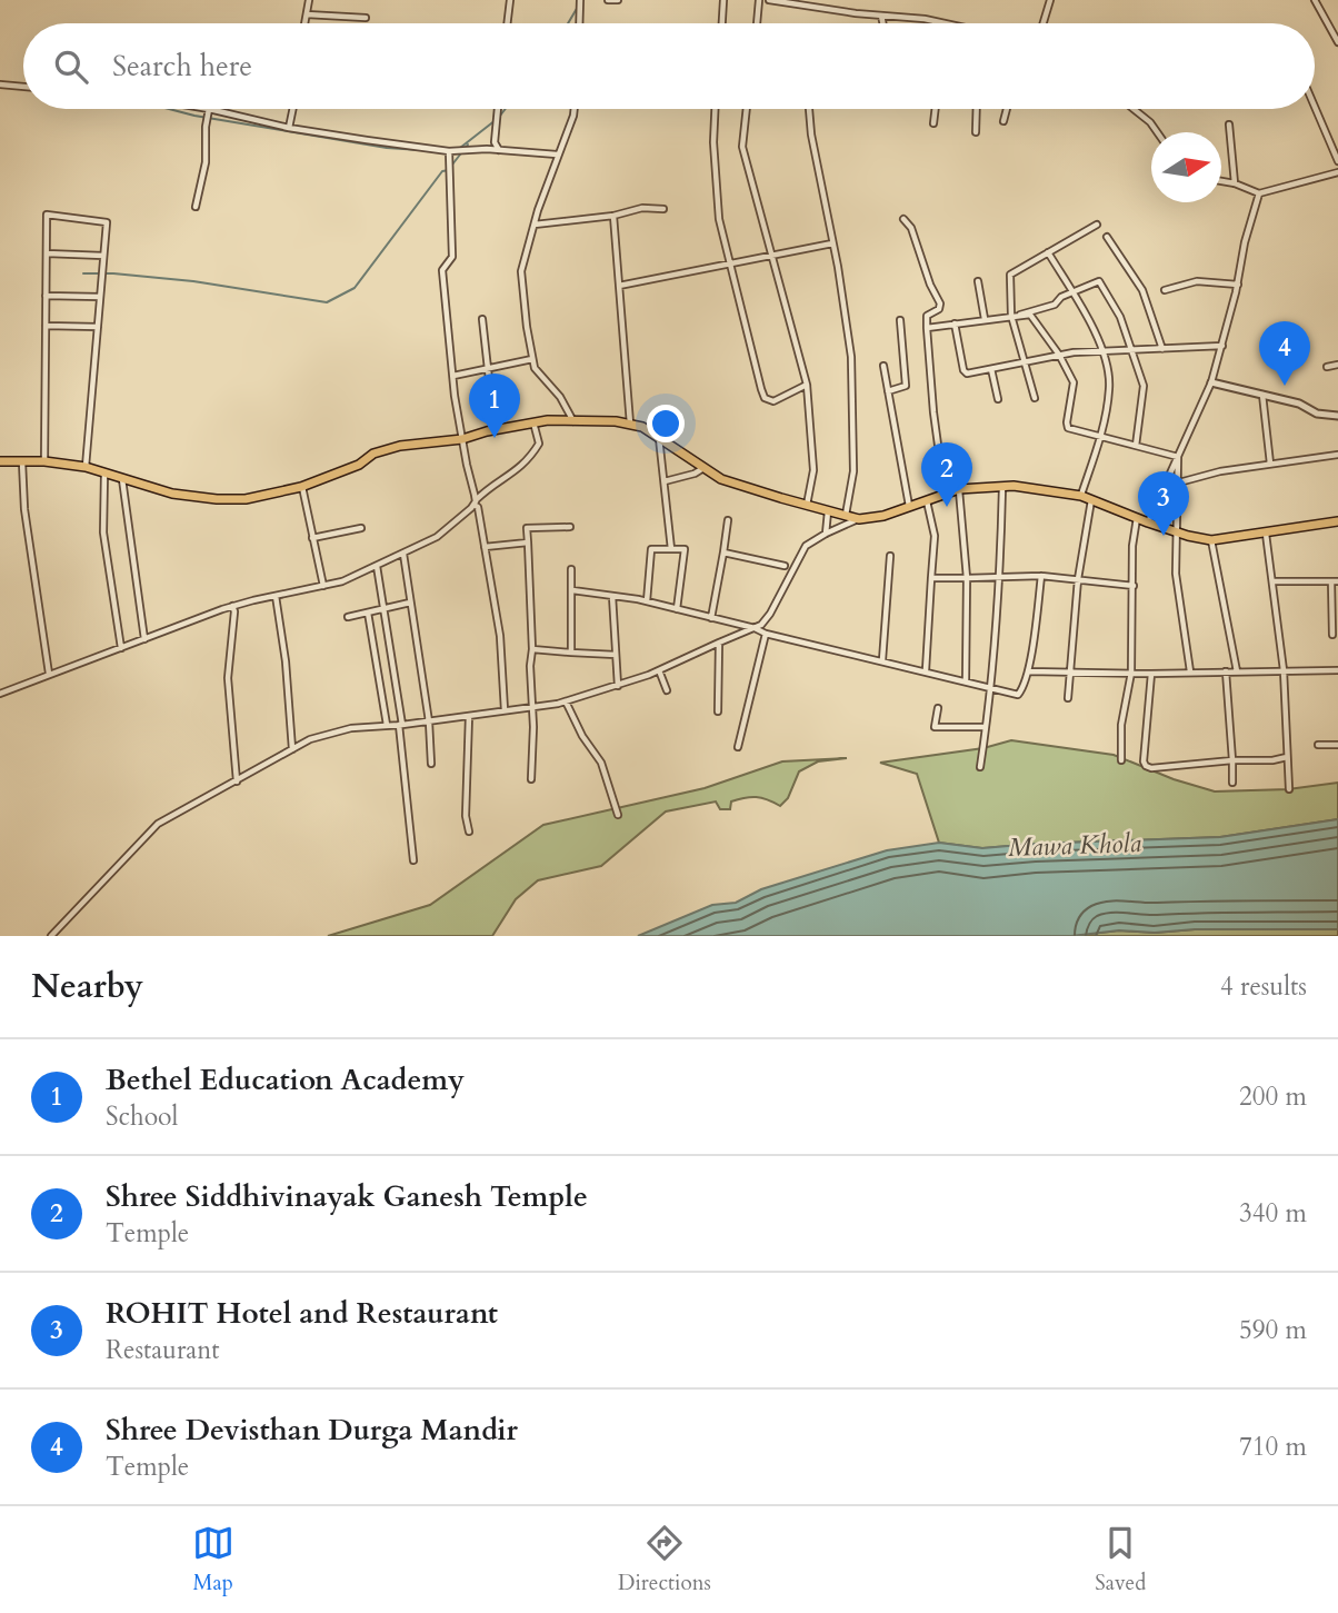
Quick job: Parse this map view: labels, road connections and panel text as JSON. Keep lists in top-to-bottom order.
{
  "water": ["Mawa Khola"],
  "north": "right",
  "page": {
    "search": "Search here",
    "pins": [
      "4",
      "1",
      "2",
      "3"
    ],
    "heading": ["Nearby", "4 results"],
    "list": [
      {
        "mark": "1",
        "name": "Bethel Education Academy",
        "note": "School",
        "value": "200 m"
      },
      {
        "mark": "2",
        "name": "Shree Siddhivinayak Ganesh Temple",
        "note": "Temple",
        "value": "340 m"
      },
      {
        "mark": "3",
        "name": "ROHIT Hotel and Restaurant",
        "note": "Restaurant",
        "value": "590 m"
      },
      {
        "mark": "4",
        "name": "Shree Devisthan Durga Mandir",
        "note": "Temple",
        "value": "710 m"
      }
    ],
    "nav": ["Map", "Directions", "Saved"]
  }
}
